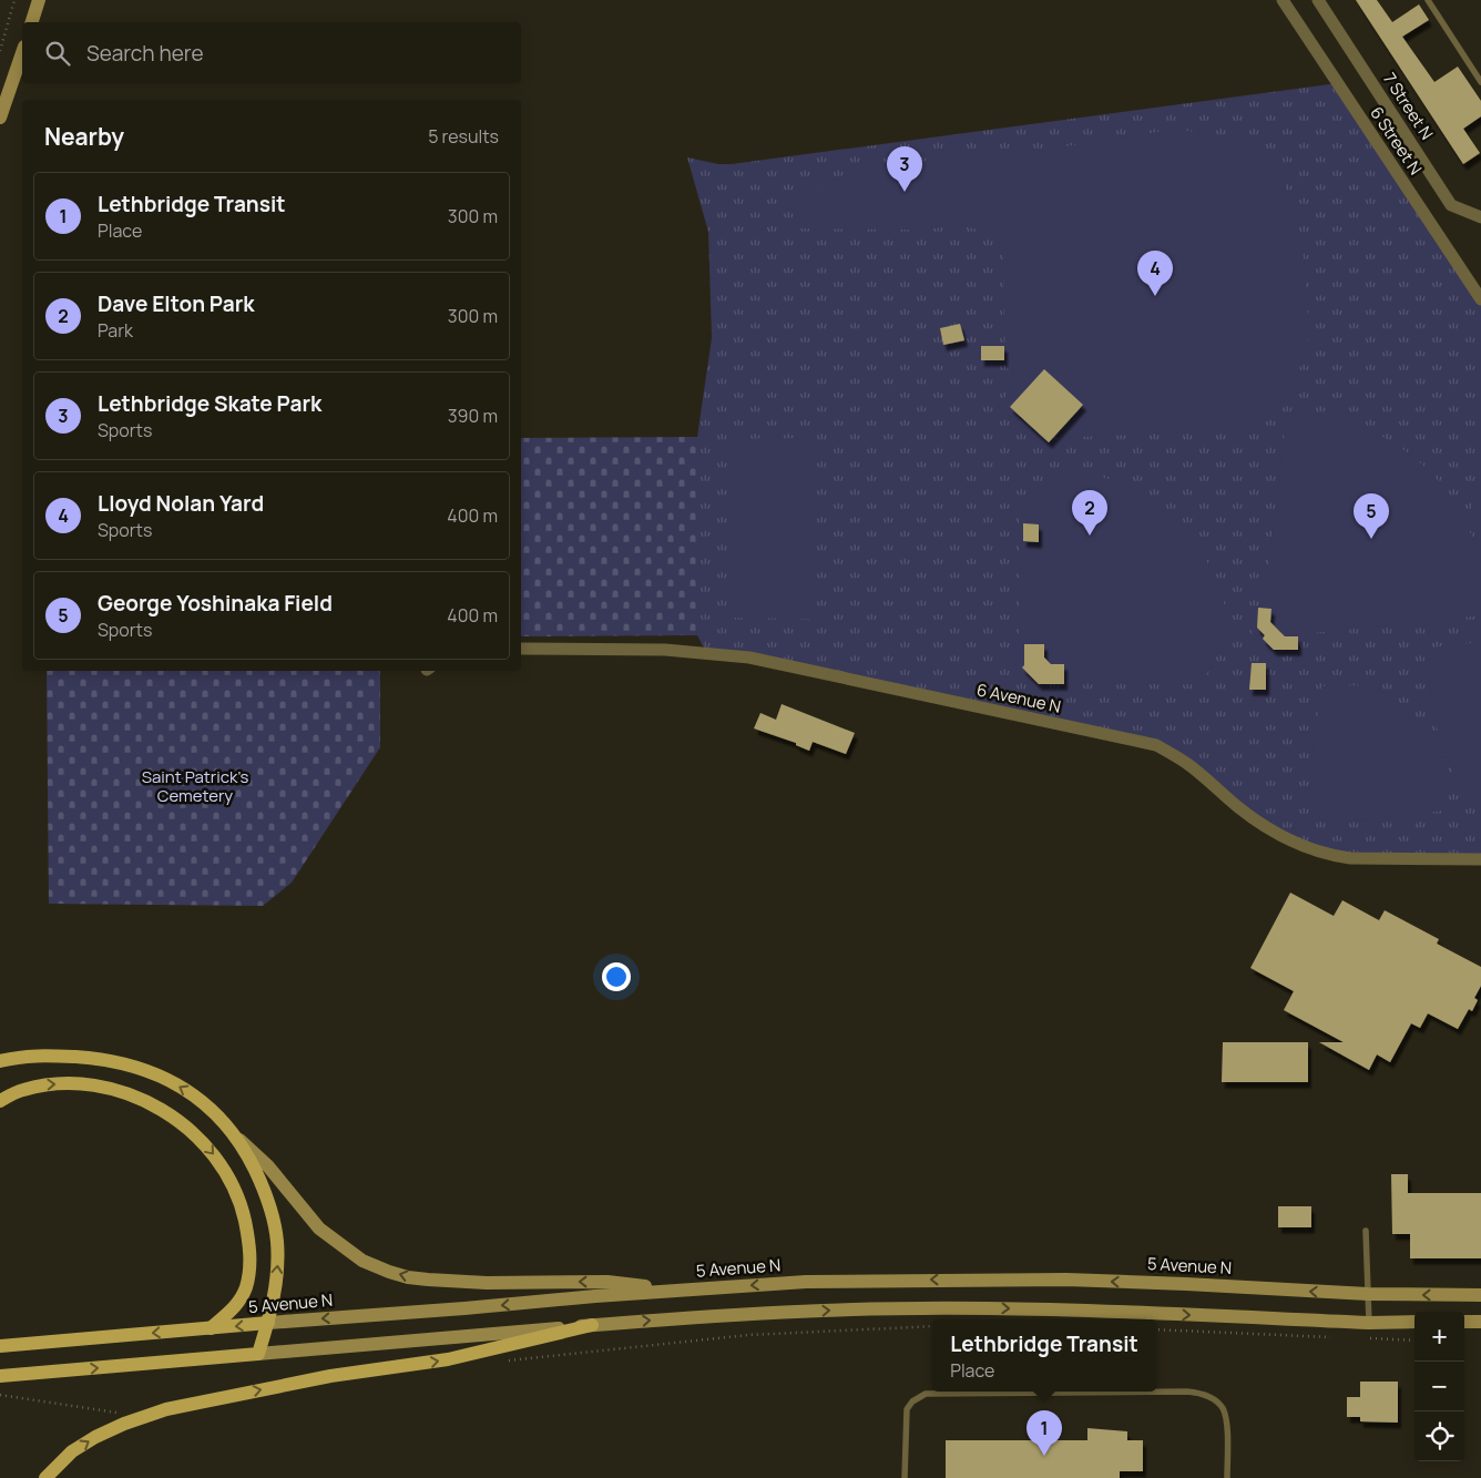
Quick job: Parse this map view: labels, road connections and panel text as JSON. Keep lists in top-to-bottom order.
{
  "streets": {
    "main road": ["5 Avenue N"],
    "street": ["7 Street N", "6 Street N", "6 Avenue N"]
  },
  "parks": ["Saint Patrick's Cemetery"],
  "page": {
    "search": "Search here",
    "heading": ["Nearby", "5 results"],
    "pins": [
      "3",
      "4",
      "2",
      "5",
      "1"
    ],
    "list": [
      {
        "mark": "1",
        "name": "Lethbridge Transit",
        "note": "Place",
        "value": "300 m"
      },
      {
        "mark": "2",
        "name": "Dave Elton Park",
        "note": "Park",
        "value": "300 m"
      },
      {
        "mark": "3",
        "name": "Lethbridge Skate Park",
        "note": "Sports",
        "value": "390 m"
      },
      {
        "mark": "4",
        "name": "Lloyd Nolan Yard",
        "note": "Sports",
        "value": "400 m"
      },
      {
        "mark": "5",
        "name": "George Yoshinaka Field",
        "note": "Sports",
        "value": "400 m"
      }
    ],
    "map_buttons": ["+", "−"],
    "popup": ["Lethbridge Transit", "Place"]
  }
}
